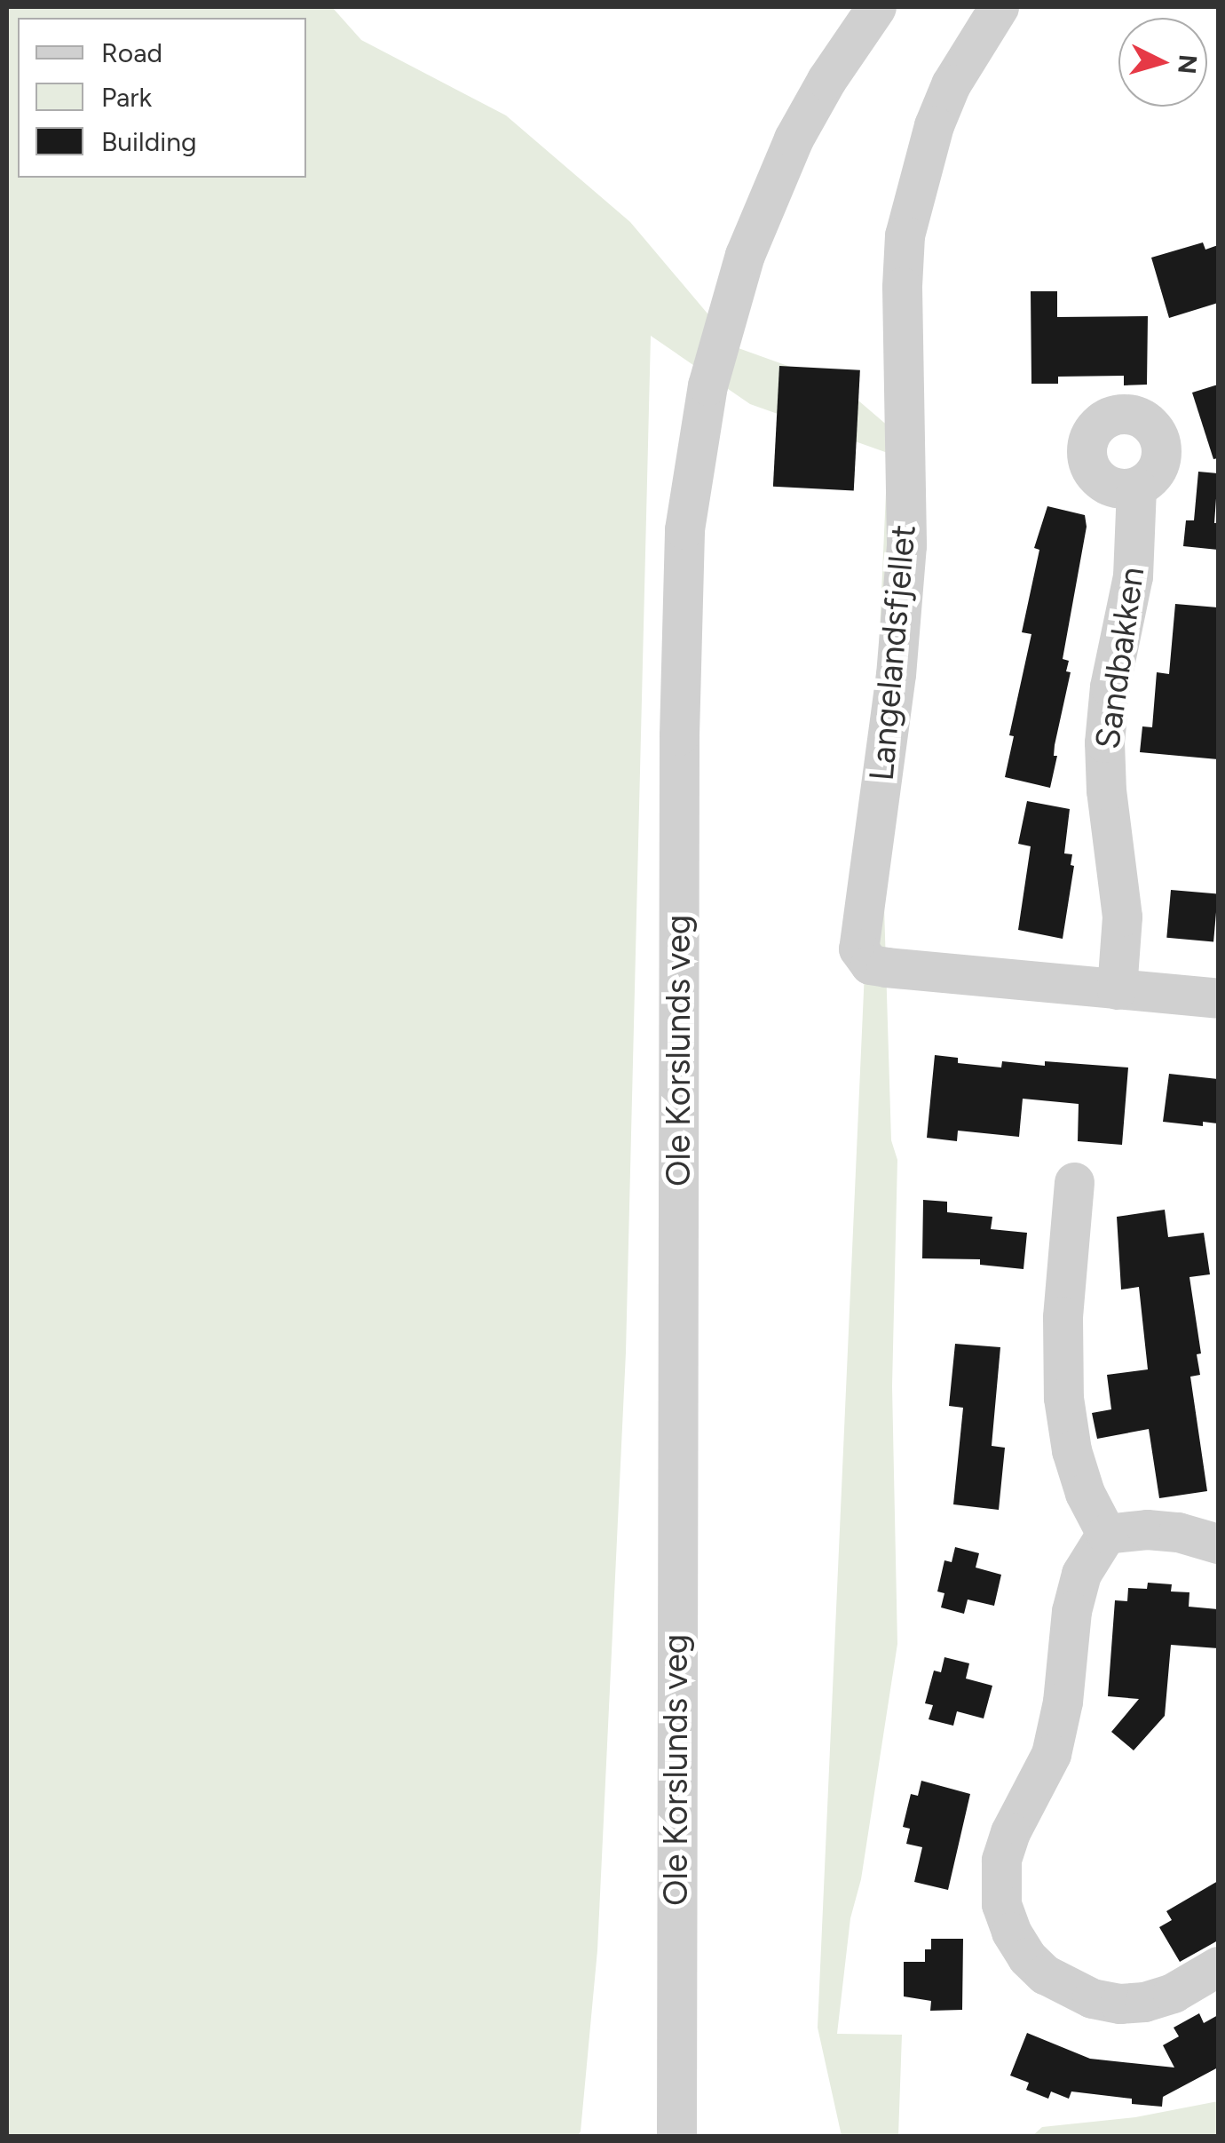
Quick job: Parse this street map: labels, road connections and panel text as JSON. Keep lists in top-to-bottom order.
{
  "streets": {
    "street": ["Langelandsfjellet", "Sandbakken", "Ole Korslunds veg"]
  },
  "crossings": [
    ["Langelandsfjellet", "Sandbakken"]
  ],
  "legend": ["Road", "Park", "Building"],
  "north": "right"
}
